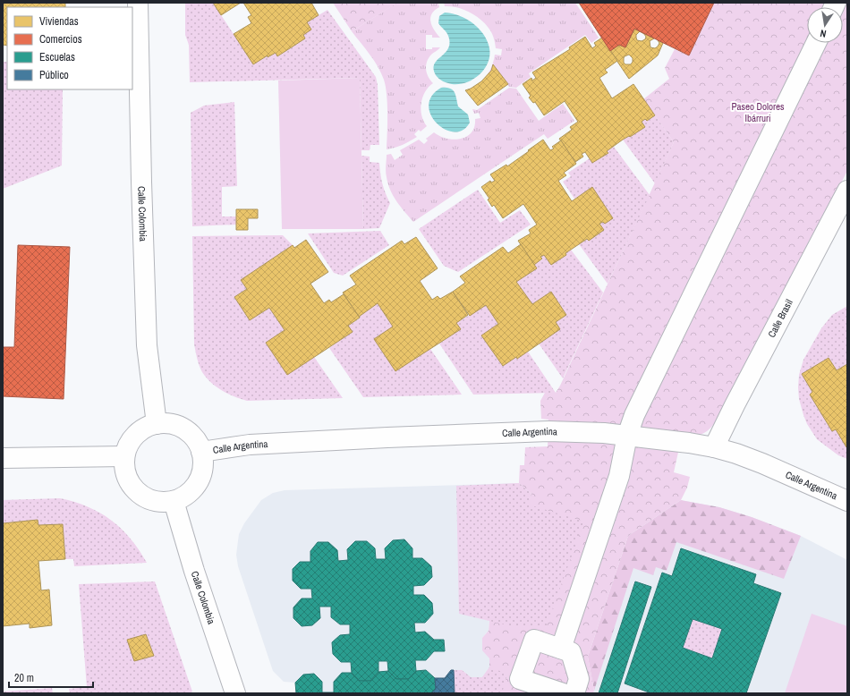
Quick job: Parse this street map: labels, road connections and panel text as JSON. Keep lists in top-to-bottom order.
{
  "streets": {
    "street": ["Calle Colombia", "Calle Brasil", "Calle Argentina"]
  },
  "crossings": [
    ["Calle Colombia", "Calle Argentina"],
    ["Calle Brasil", "Calle Argentina"]
  ],
  "parks": ["Paseo Dolores Ibárruri"],
  "legend": [
    "Viviendas",
    "Comercios",
    "Escuelas",
    "Público"
  ],
  "scale_bar": "20 m",
  "north": "bottom"
}
